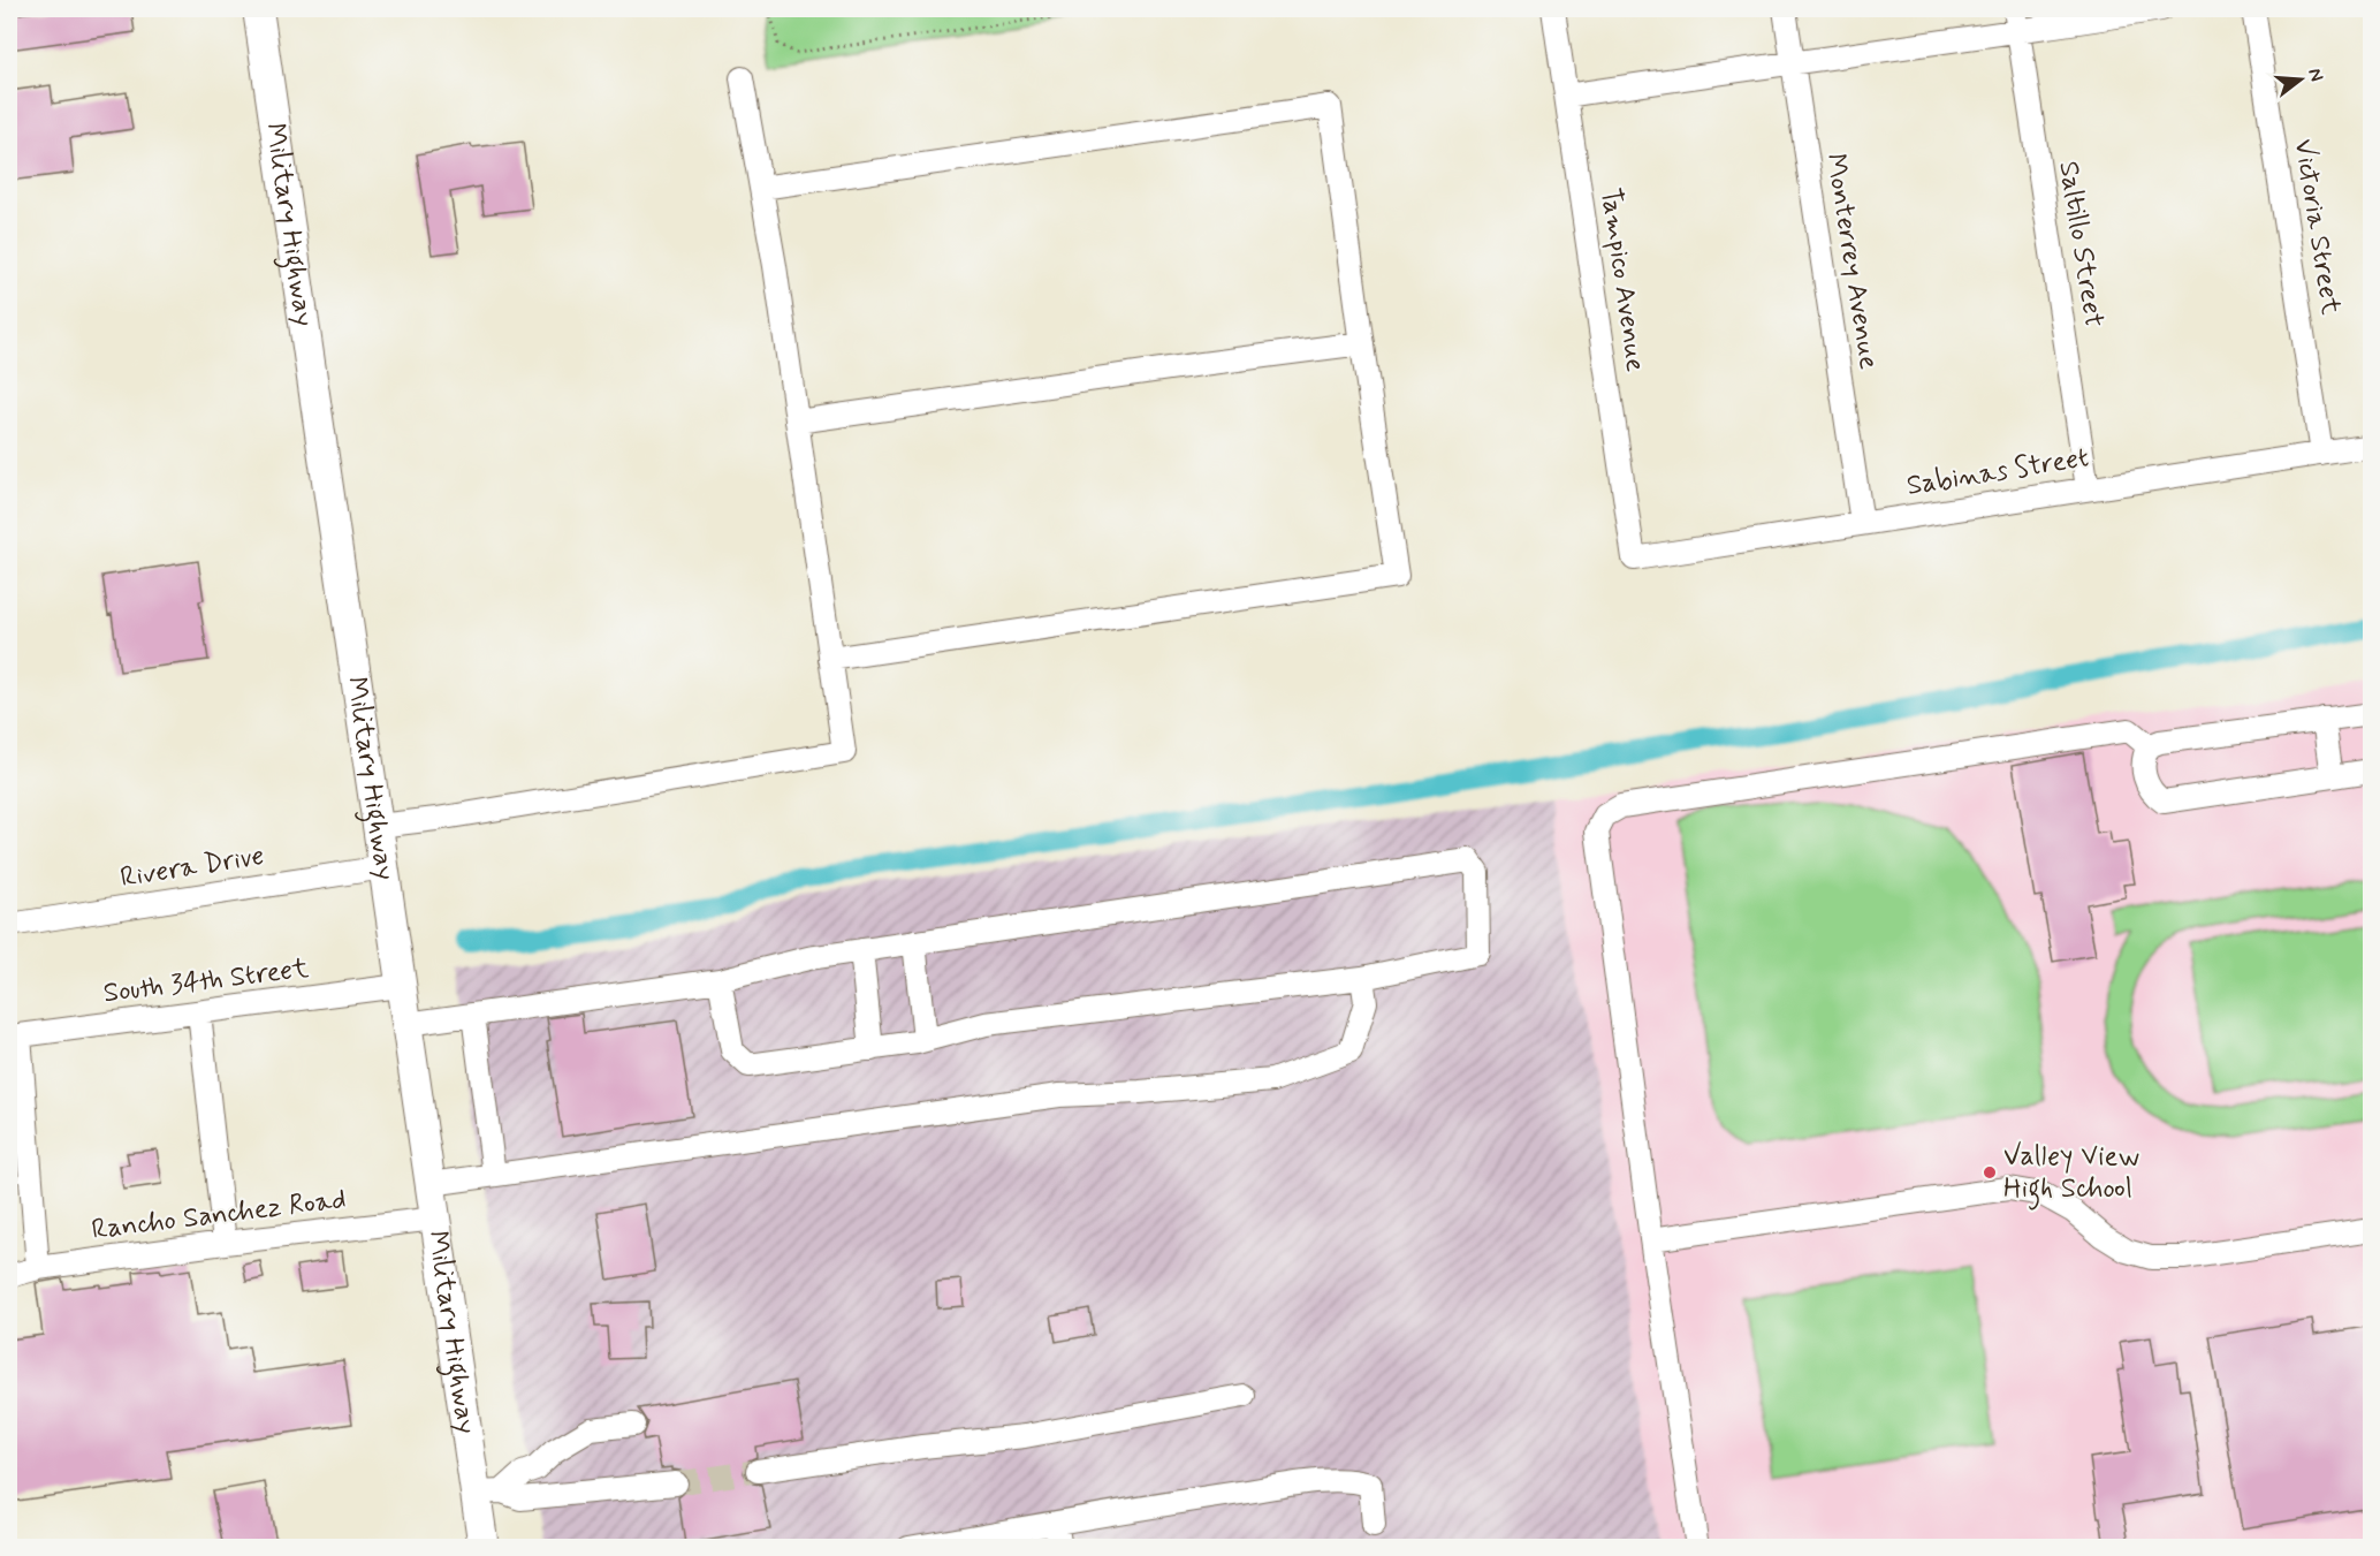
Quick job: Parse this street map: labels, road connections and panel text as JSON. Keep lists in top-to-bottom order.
{
  "streets": {
    "main road": ["Military Highway"],
    "street": [
      "Victoria Street",
      "Saltillo Street",
      "Monterrey Avenue",
      "Tampico Avenue",
      "Sabinas Street",
      "Rivera Drive",
      "South 34th Street",
      "Rancho Sanchez Road"
    ]
  },
  "crossings": [
    ["Military Highway", "Rivera Drive"],
    ["Military Highway", "South 34th Street"],
    ["Military Highway", "Rancho Sanchez Road"],
    ["Victoria Street", "Sabinas Street"],
    ["Saltillo Street", "Sabinas Street"],
    ["Monterrey Avenue", "Sabinas Street"],
    ["Tampico Avenue", "Sabinas Street"],
    ["South 34th Street", "Rancho Sanchez Road"]
  ],
  "places": ["Valley View High School"],
  "north": "right"
}
